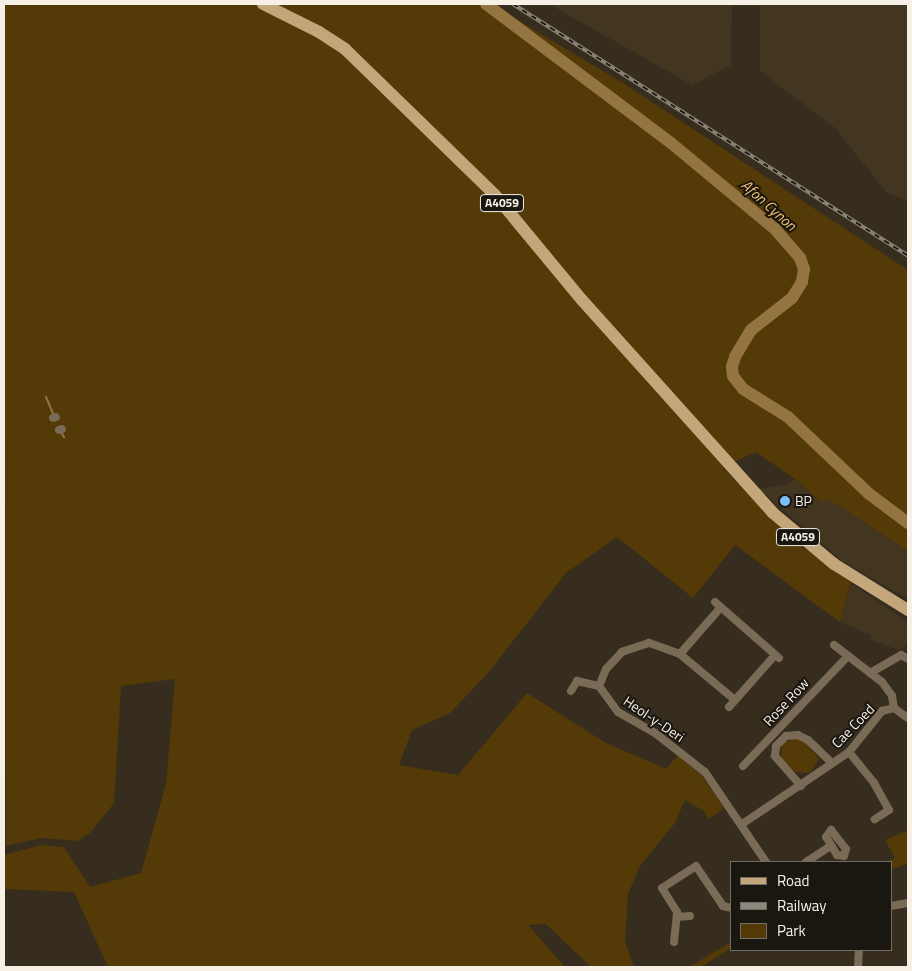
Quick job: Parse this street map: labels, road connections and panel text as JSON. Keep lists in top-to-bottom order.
{
  "streets": {
    "main road": ["A4059"],
    "street": ["Rose Row", "Heol-y-Deri", "Cae Coed"]
  },
  "crossings": [
    ["Heol-y-Deri", "Cae Coed"]
  ],
  "water": ["Afon Cynon"],
  "places": ["BP"],
  "legend": ["Road", "Railway", "Park"]
}
